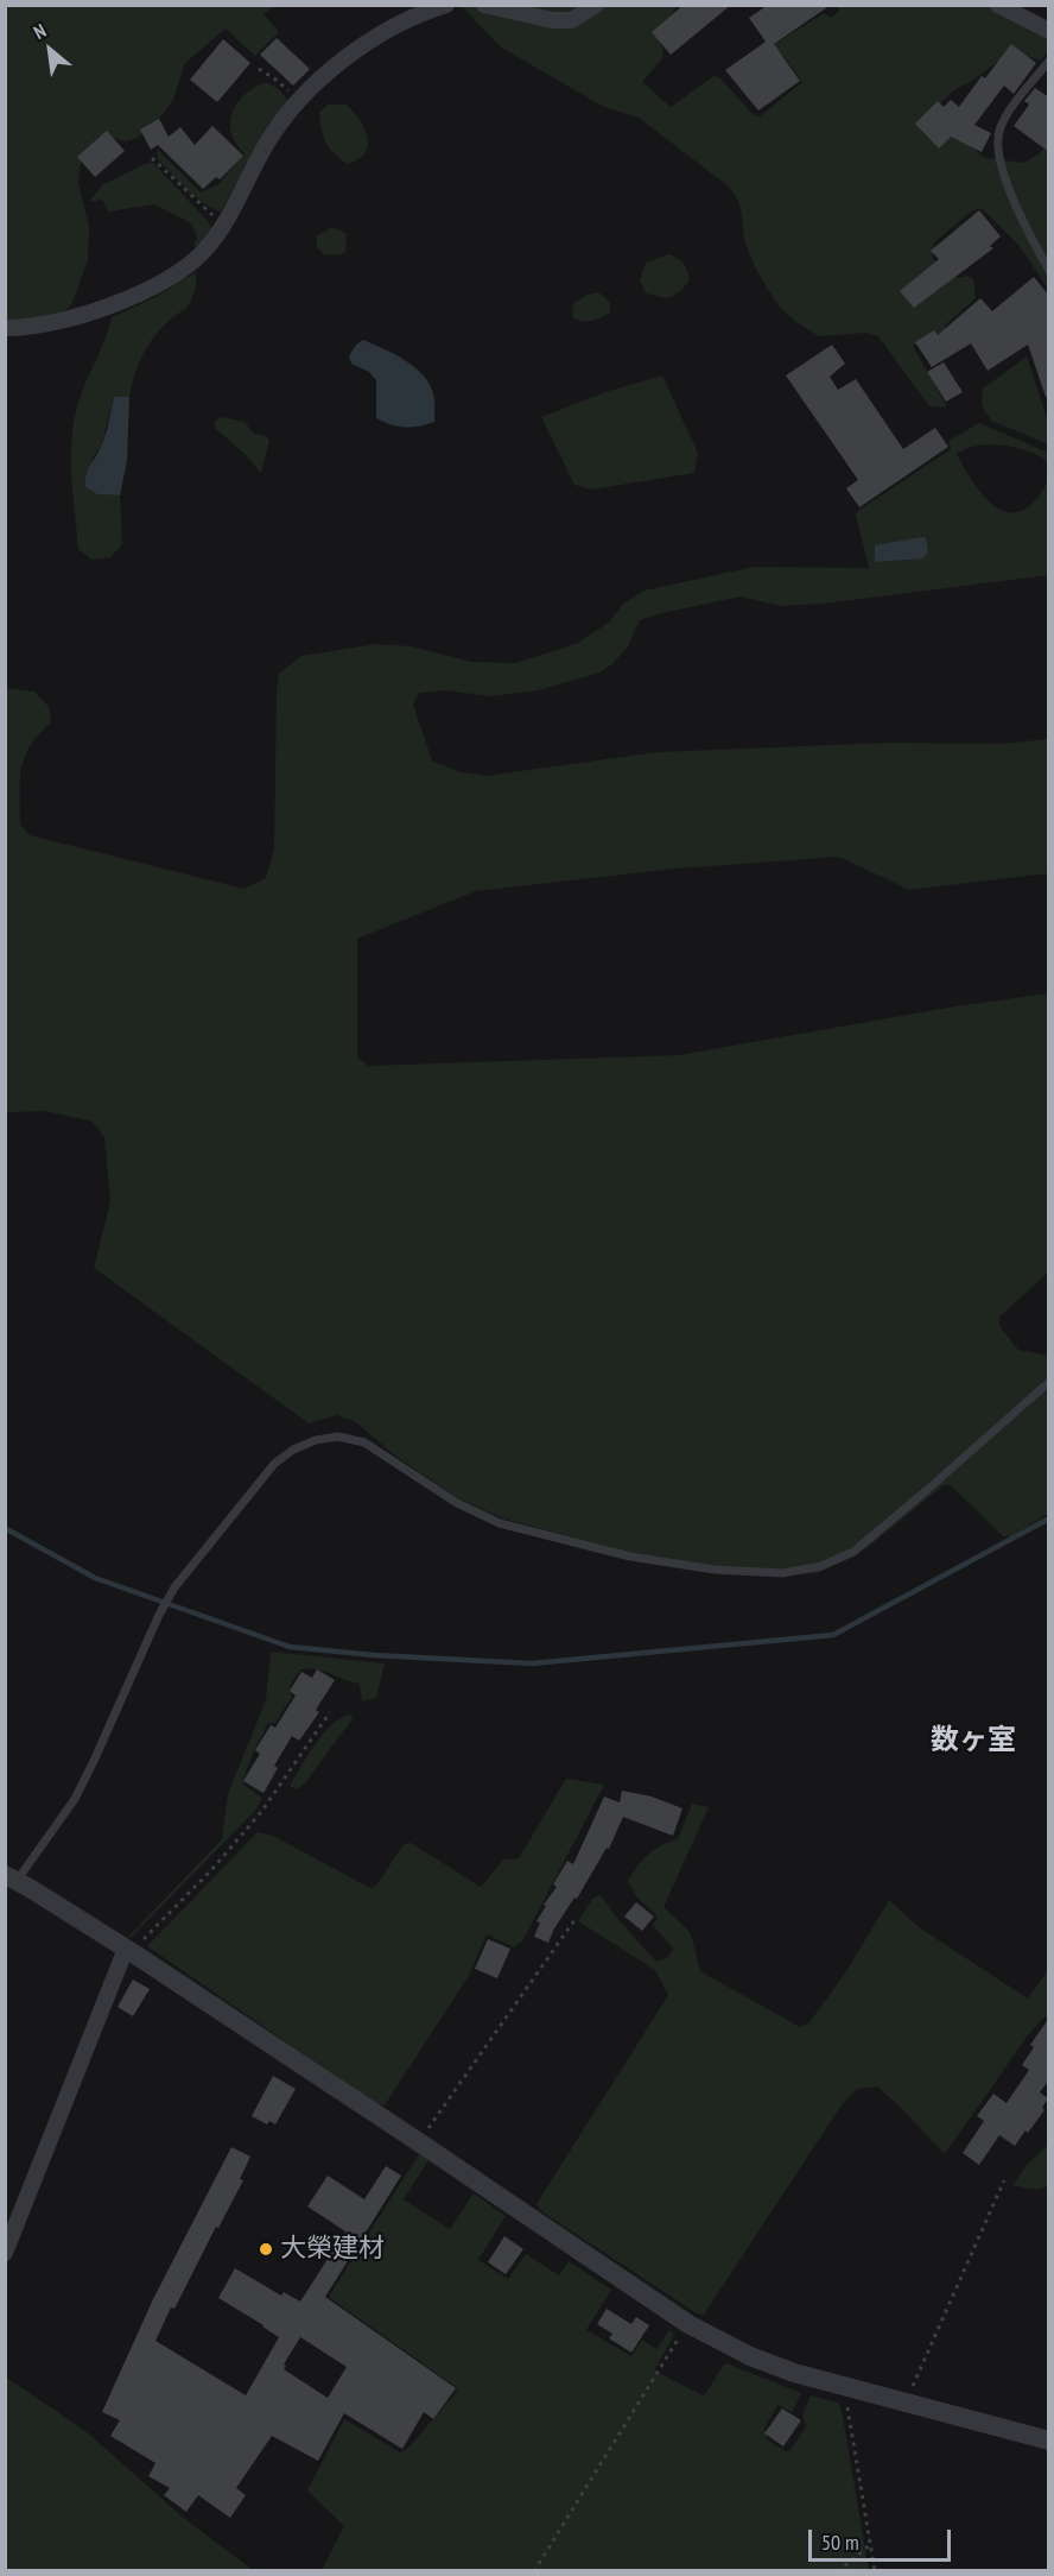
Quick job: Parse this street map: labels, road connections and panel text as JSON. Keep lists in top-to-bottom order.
{
  "districts": ["数ヶ室"],
  "places": ["大榮建材"],
  "scale_bar": "50 m",
  "north": "top left"
}
